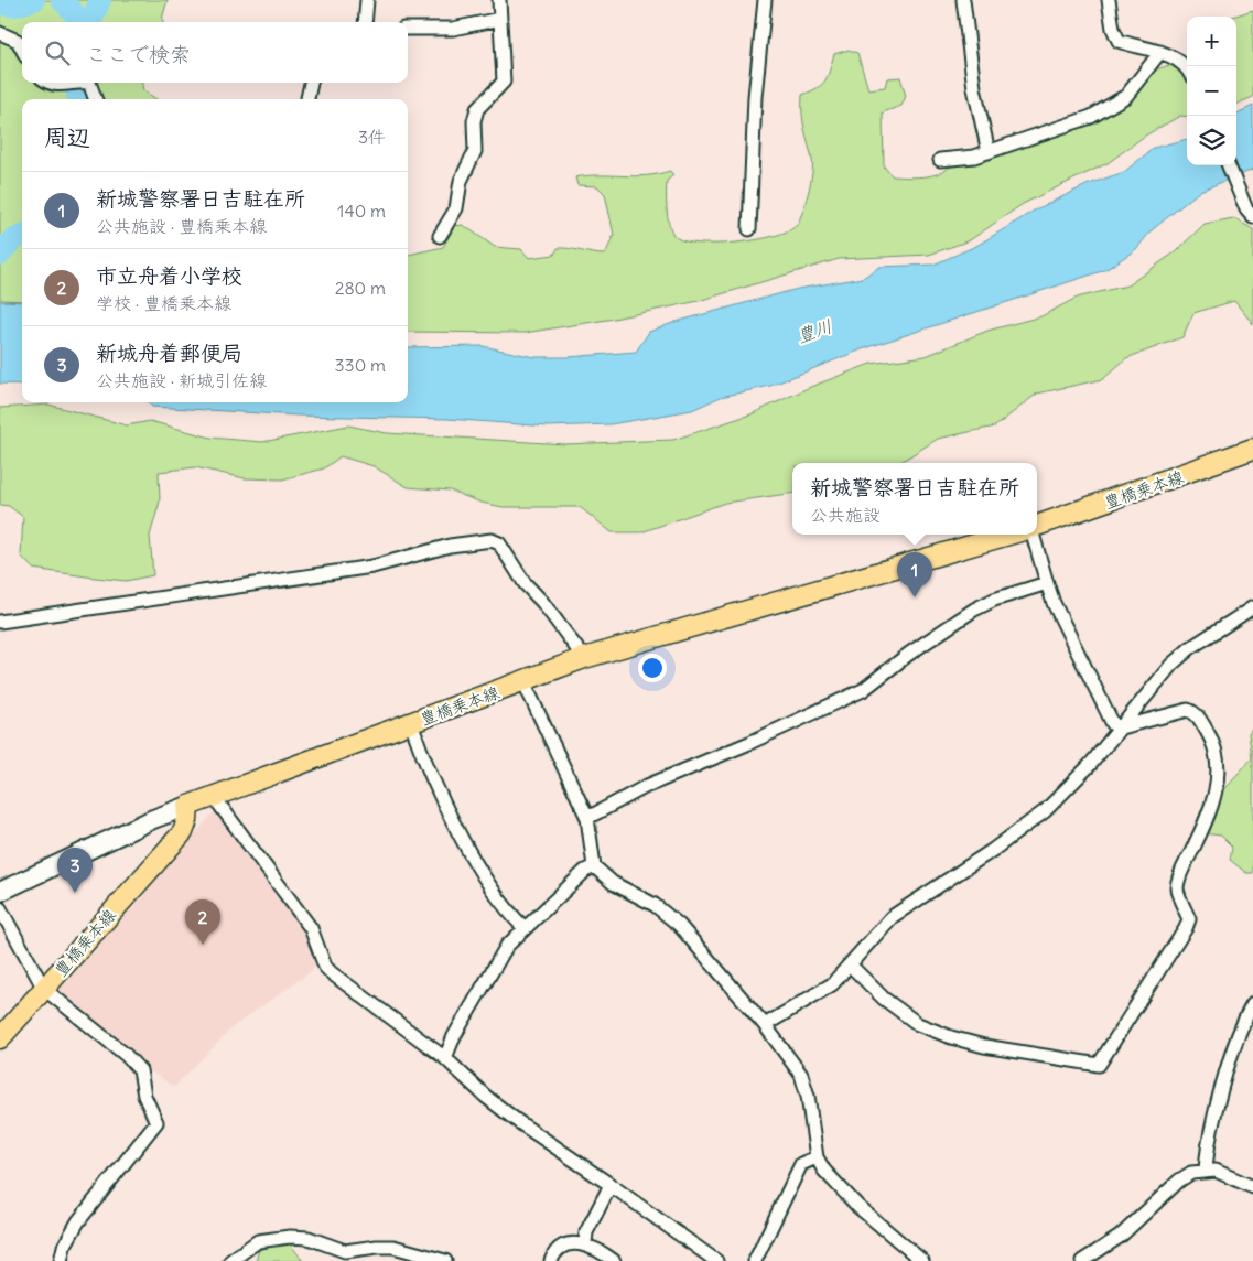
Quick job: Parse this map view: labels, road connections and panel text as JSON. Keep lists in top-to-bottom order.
{
  "streets": {
    "main road": ["豊橋乗本線"]
  },
  "water": ["豊川"],
  "page": {
    "map_buttons": ["+", "−"],
    "search": "ここで検索",
    "heading": ["周辺", "3件"],
    "list": [
      {
        "mark": "1",
        "name": "新城警察署日吉駐在所",
        "note": "公共施設 · 豊橋乗本線",
        "value": "140 m"
      },
      {
        "mark": "2",
        "name": "市立舟着小学校",
        "note": "学校 · 豊橋乗本線",
        "value": "280 m"
      },
      {
        "mark": "3",
        "name": "新城舟着郵便局",
        "note": "公共施設 · 新城引佐線",
        "value": "330 m"
      }
    ],
    "popup": ["新城警察署日吉駐在所", "公共施設"],
    "pins": ["1", "3", "2"]
  }
}
